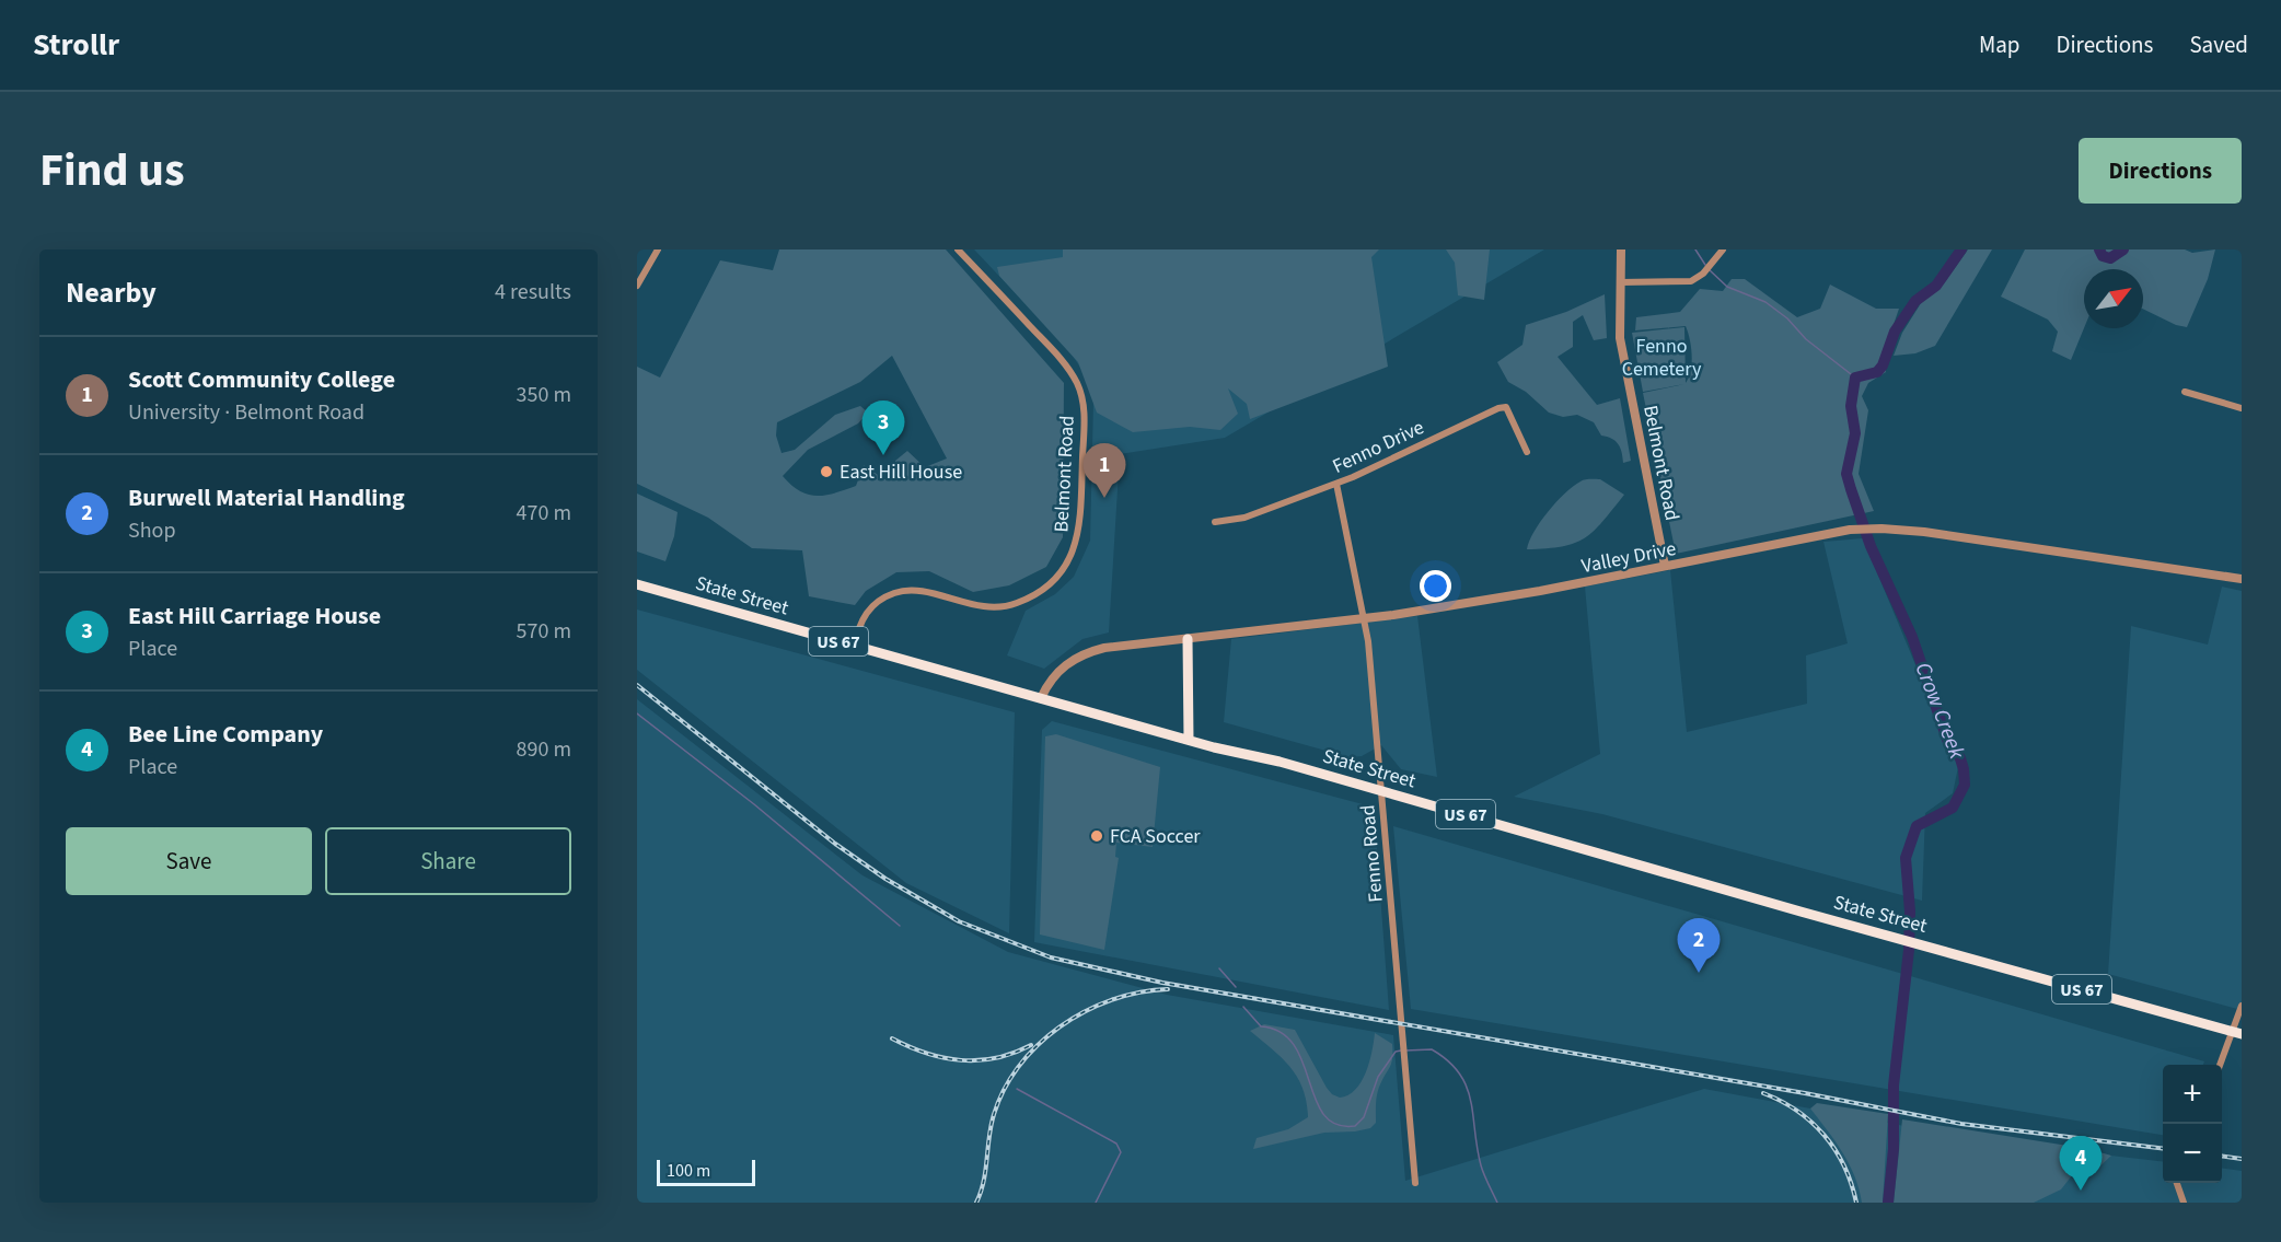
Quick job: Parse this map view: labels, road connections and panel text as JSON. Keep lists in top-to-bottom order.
{
  "streets": {
    "main road": ["State Street", "US 67"],
    "street": [
      "Fenno Drive",
      "Belmont Road",
      "Valley Drive",
      "Fenno Road"
    ]
  },
  "crossings": [
    ["Fenno Drive", "Fenno Road"],
    ["Belmont Road", "Valley Drive"],
    ["Belmont Road", "State Street"],
    ["Valley Drive", "State Street"],
    ["Valley Drive", "Fenno Road"],
    ["State Street", "Fenno Road"]
  ],
  "water": ["Crow Creek"],
  "parks": ["Fenno Cemetery"],
  "places": ["East Hill House", "FCA Soccer"],
  "scale_bar": "100 m",
  "north": "top right",
  "page": {
    "header": "Strollr",
    "nav": ["Map", "Directions", "Saved"],
    "title": "Find us",
    "buttons": [
      "Directions",
      ["Save", "Share"]
    ],
    "heading": ["Nearby", "4 results"],
    "list": [
      {
        "mark": "1",
        "name": "Scott Community College",
        "note": "University · Belmont Road",
        "value": "350 m"
      },
      {
        "mark": "2",
        "name": "Burwell Material Handling",
        "note": "Shop",
        "value": "470 m"
      },
      {
        "mark": "3",
        "name": "East Hill Carriage House",
        "note": "Place",
        "value": "570 m"
      },
      {
        "mark": "4",
        "name": "Bee Line Company",
        "note": "Place",
        "value": "890 m"
      }
    ],
    "pins": [
      "3",
      "1",
      "2",
      "4"
    ],
    "map_buttons": ["+", "−"],
    "scale": "100 m"
  }
}
